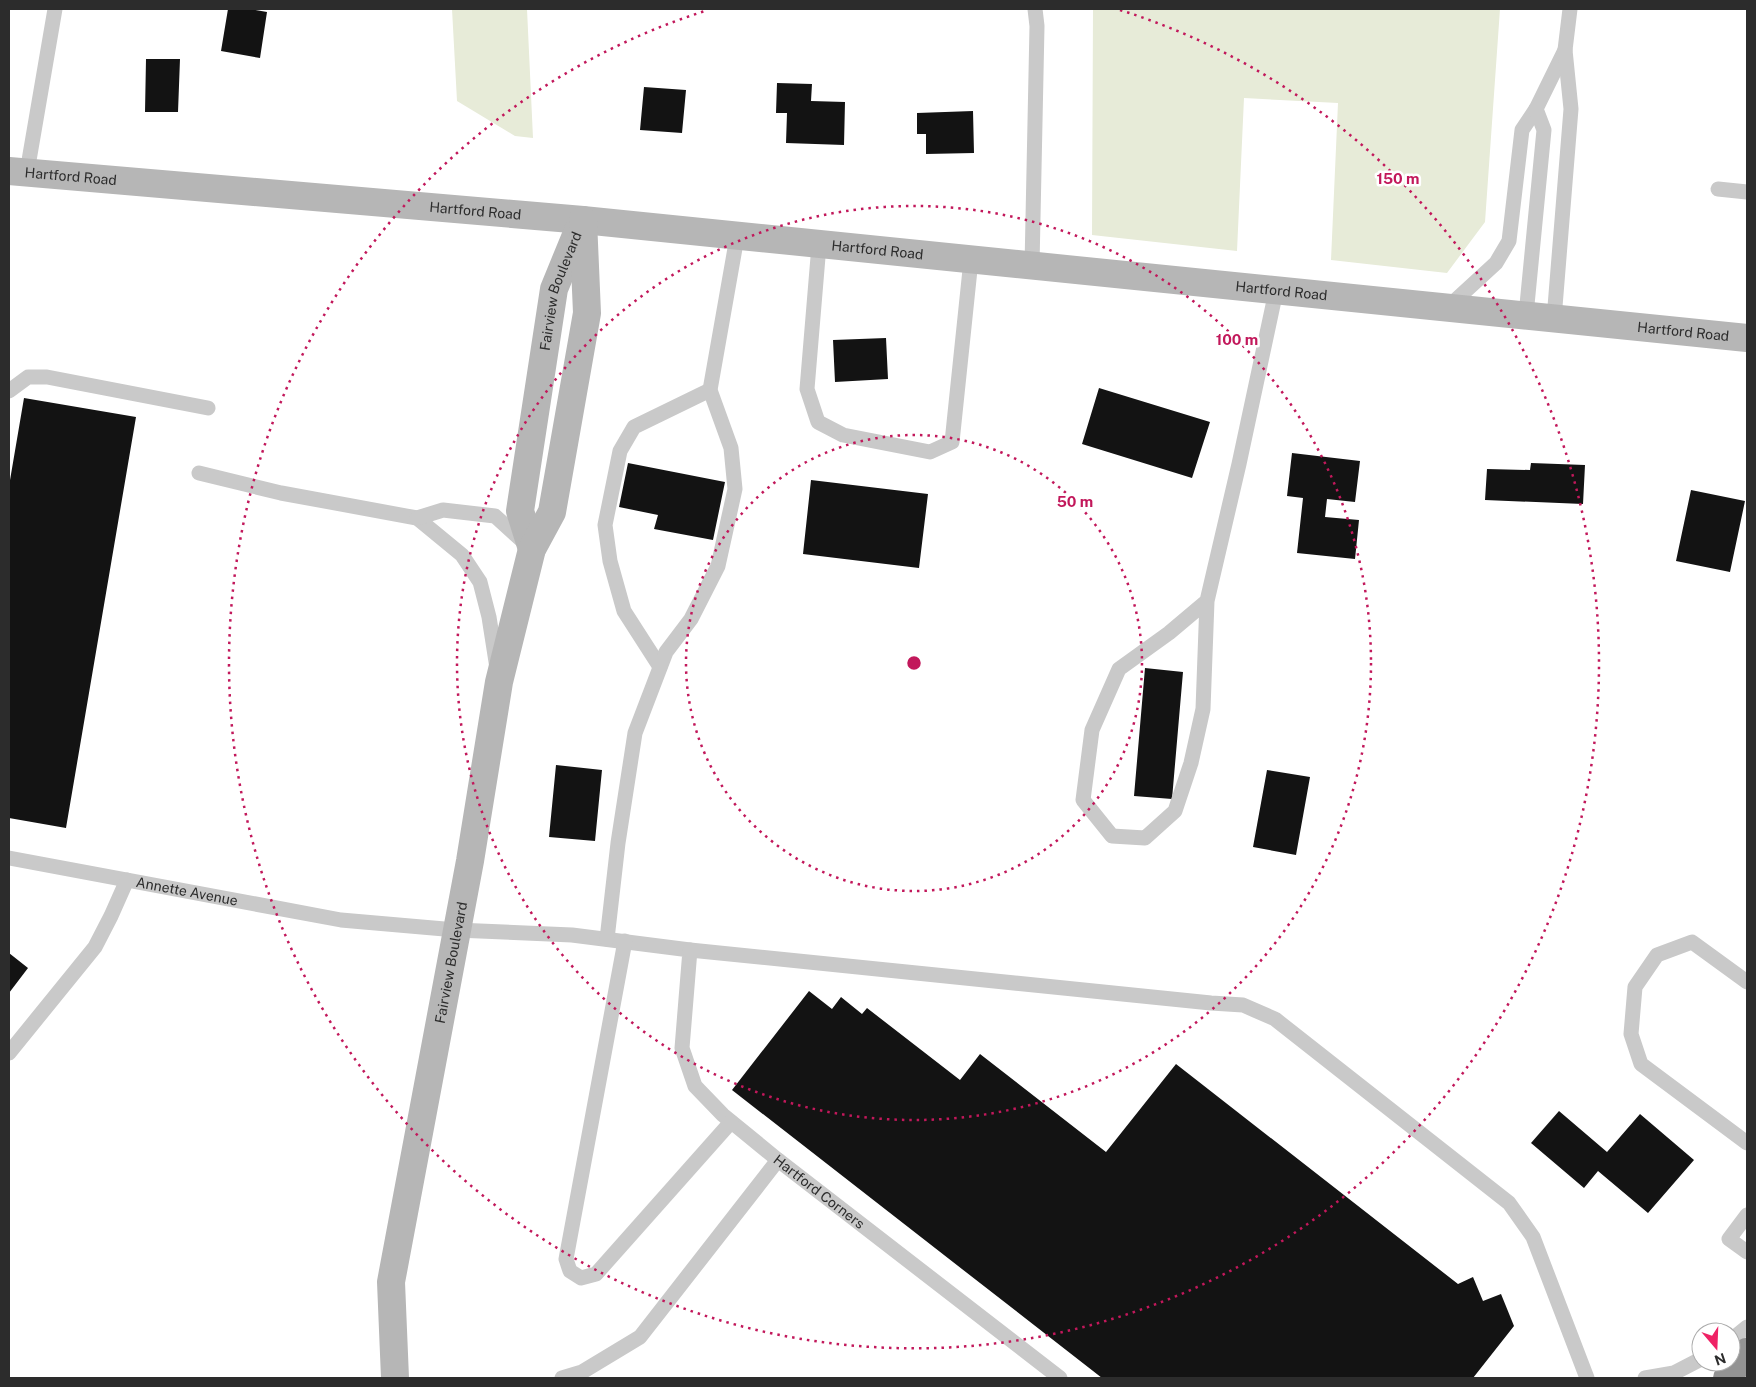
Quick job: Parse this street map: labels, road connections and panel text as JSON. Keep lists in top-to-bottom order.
{
  "streets": {
    "street": ["Hartford Road", "Fairview Boulevard"],
    "lane": ["Annette Avenue", "Hartford Corners"]
  },
  "crossings": [
    ["Hartford Road", "Fairview Boulevard"],
    ["Fairview Boulevard", "Annette Avenue"]
  ],
  "north": "bottom",
  "rings": ["150 m", "100 m", "50 m"]
}
